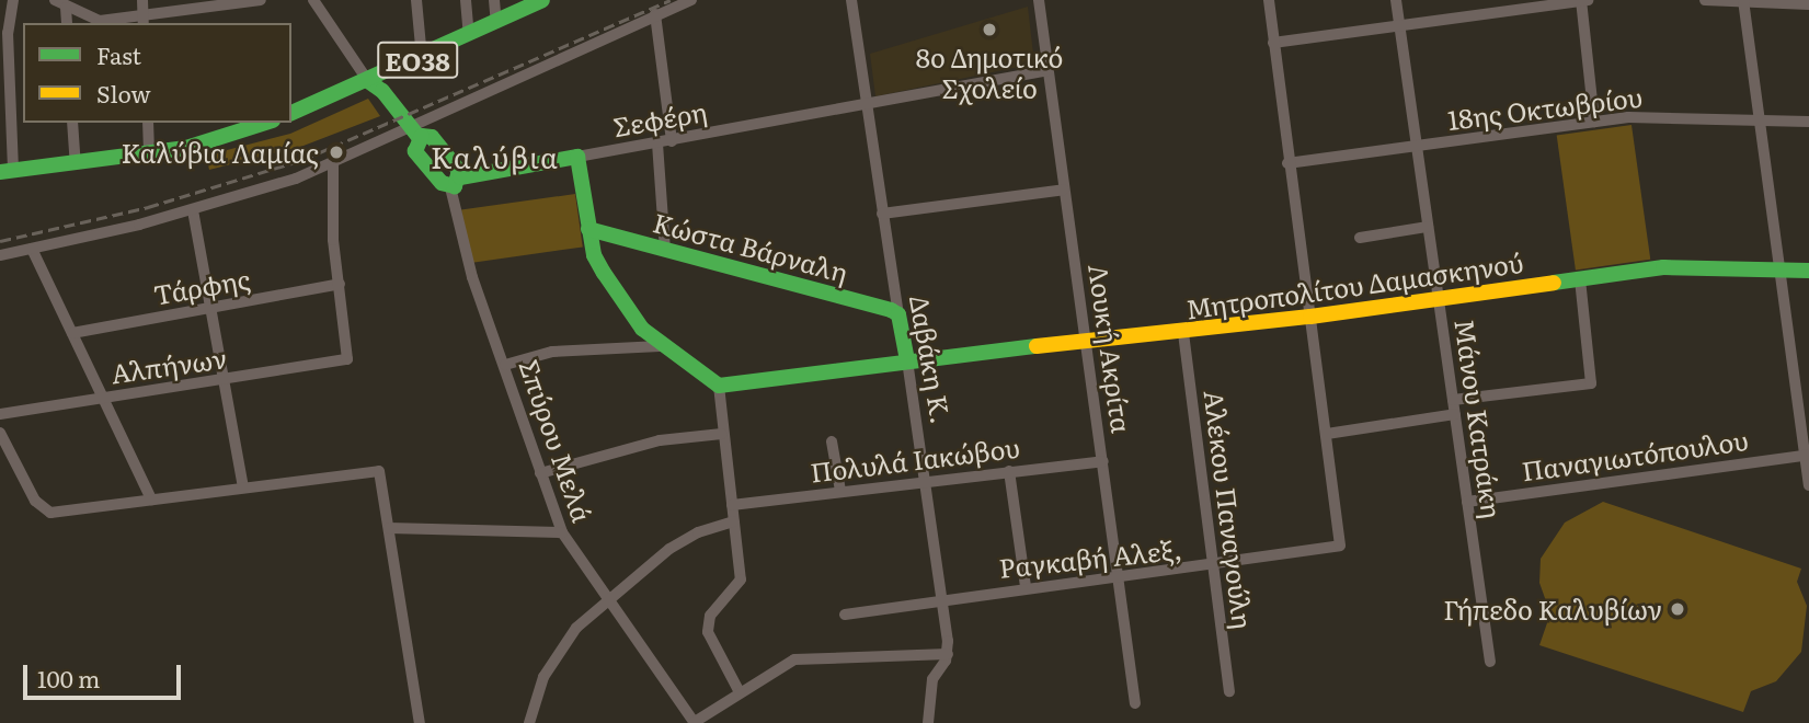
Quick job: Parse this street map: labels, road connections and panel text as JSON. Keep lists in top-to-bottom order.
{
  "streets": {
    "street": [
      "ΕΟ38",
      "18ης Οκτωβρίου",
      "Σεφέρη",
      "Κώστα Βάρναλη",
      "Μητροπολίτου Δαμασκηνού",
      "Τάρφης",
      "Λουκή Ακρίτα",
      "Δαβάκη Κ.",
      "Αλπήνων",
      "Μάνου Κατράκη",
      "Σπύρου Μελά",
      "Παναγιωτόπουλου",
      "Πολυλά Ιακώβου",
      "Αλέκου Παναγούλη",
      "Ραγκαβή Αλεξ,"
    ]
  },
  "crossings": [
    ["18ης Οκτωβρίου", "Μάνου Κατράκη"],
    ["Σεφέρη", "Λουκή Ακρίτα"],
    ["Σεφέρη", "Δαβάκη Κ."],
    ["Σεφέρη", "Σπύρου Μελά"],
    ["Κώστα Βάρναλη", "Δαβάκη Κ."],
    ["Μητροπολίτου Δαμασκηνού", "Λουκή Ακρίτα"],
    ["Μητροπολίτου Δαμασκηνού", "Δαβάκη Κ."],
    ["Μητροπολίτου Δαμασκηνού", "Μάνου Κατράκη"],
    ["Μητροπολίτου Δαμασκηνού", "Αλέκου Παναγούλη"],
    ["Τάρφης", "Αλπήνων"],
    ["Λουκή Ακρίτα", "Πολυλά Ιακώβου"],
    ["Λουκή Ακρίτα", "Ραγκαβή Αλεξ,"],
    ["Δαβάκη Κ.", "Πολυλά Ιακώβου"],
    ["Δαβάκη Κ.", "Ραγκαβή Αλεξ,"],
    ["Μάνου Κατράκη", "Παναγιωτόπουλου"],
    ["Αλέκου Παναγούλη", "Ραγκαβή Αλεξ,"]
  ],
  "districts": ["Καλύβια"],
  "places": ["8ο Δημοτικό Σχολείο", "Καλύβια Λαμίας", "Γήπεδο Καλυβίων"],
  "legend": ["Fast", "Slow"],
  "scale_bar": "100 m"
}
